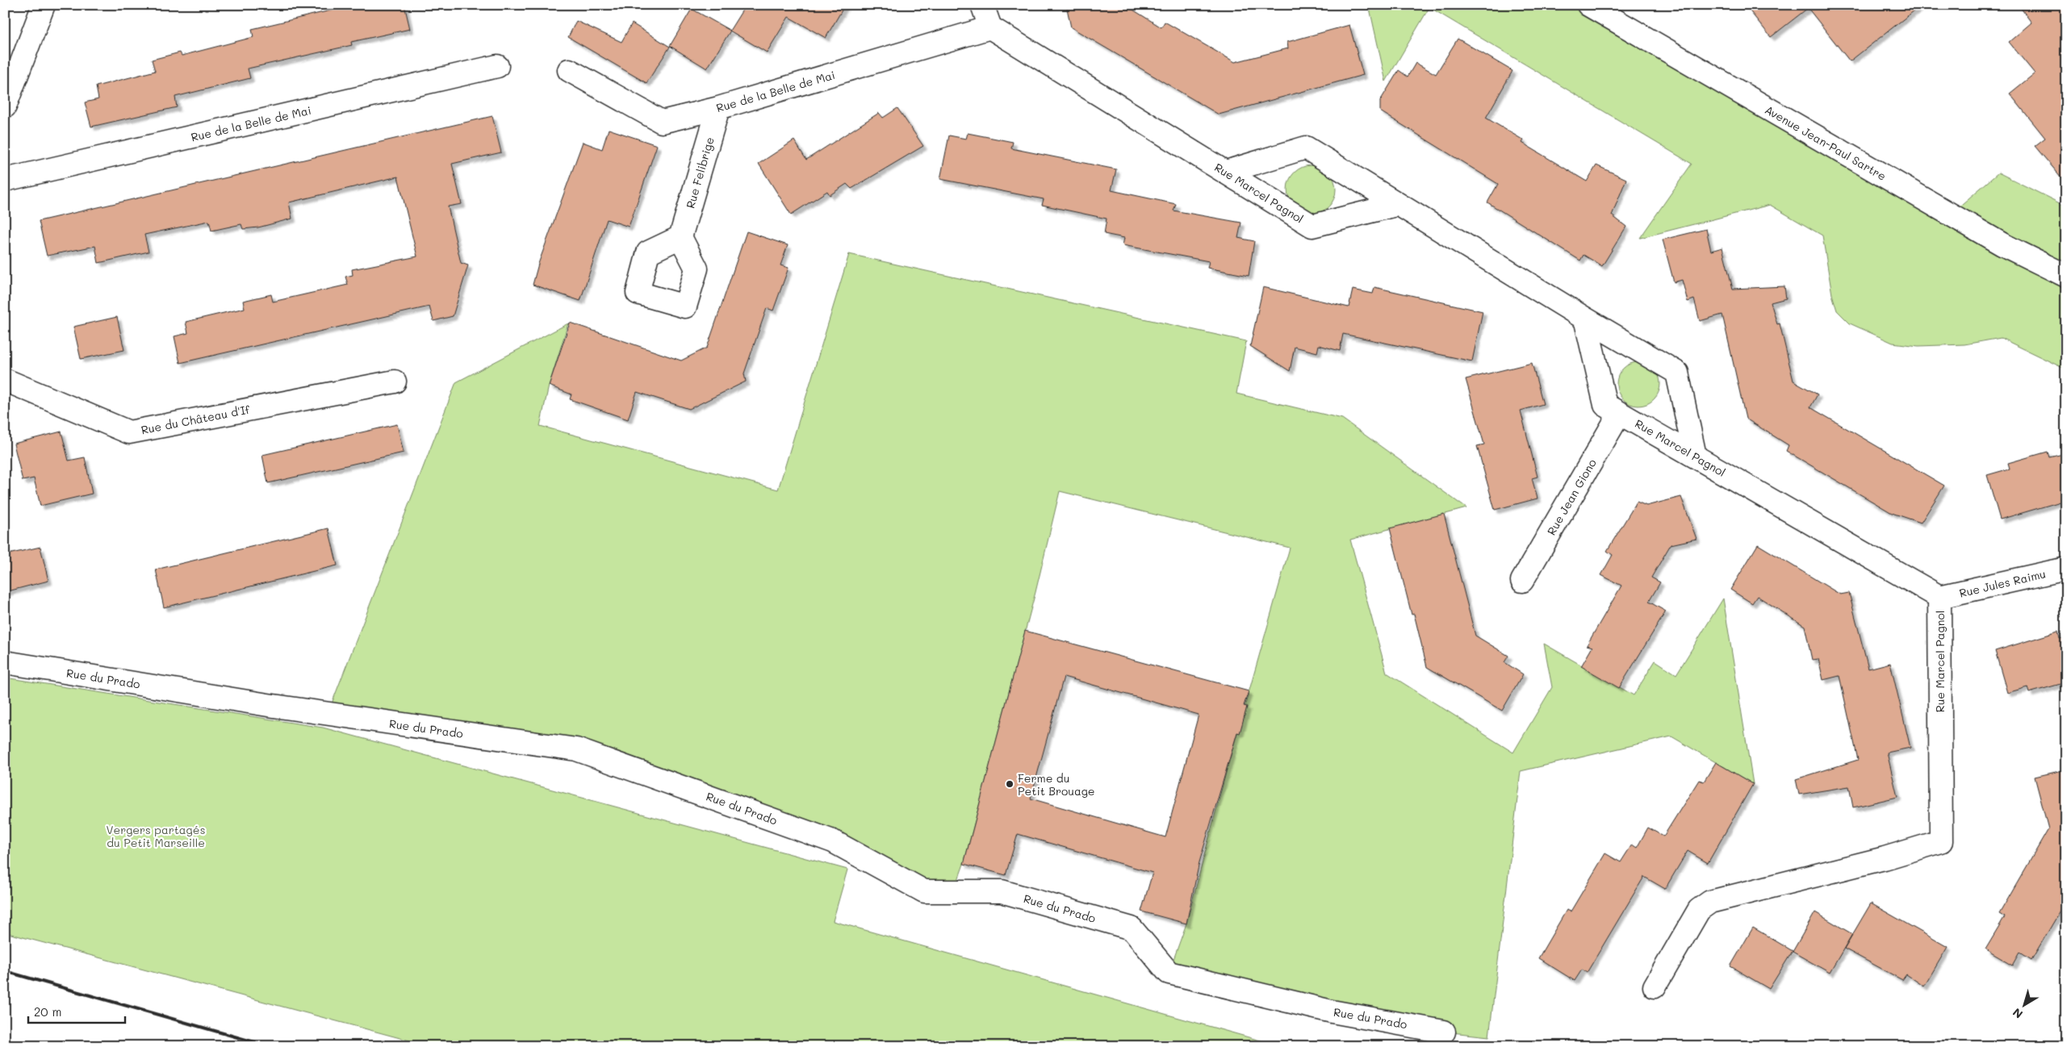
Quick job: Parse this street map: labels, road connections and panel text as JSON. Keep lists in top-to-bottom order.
{
  "streets": {
    "street": [
      "Rue de la Belle de Mai",
      "Avenue Jean-Paul Sartre",
      "Rue Felibrige",
      "Rue Marcel Pagnol",
      "Rue du Château d'If",
      "Rue Jean Giono",
      "Rue Jules Raimu",
      "Rue du Prado"
    ]
  },
  "crossings": [
    ["Rue de la Belle de Mai", "Rue Felibrige"],
    ["Rue de la Belle de Mai", "Rue Marcel Pagnol"],
    ["Rue Marcel Pagnol", "Rue Jean Giono"],
    ["Rue Marcel Pagnol", "Rue Jules Raimu"]
  ],
  "parks": ["Vergers partagés du Petit Marseille"],
  "places": ["Ferme du Petit Brouage"],
  "scale_bar": "20 m",
  "north": "bottom left"
}
